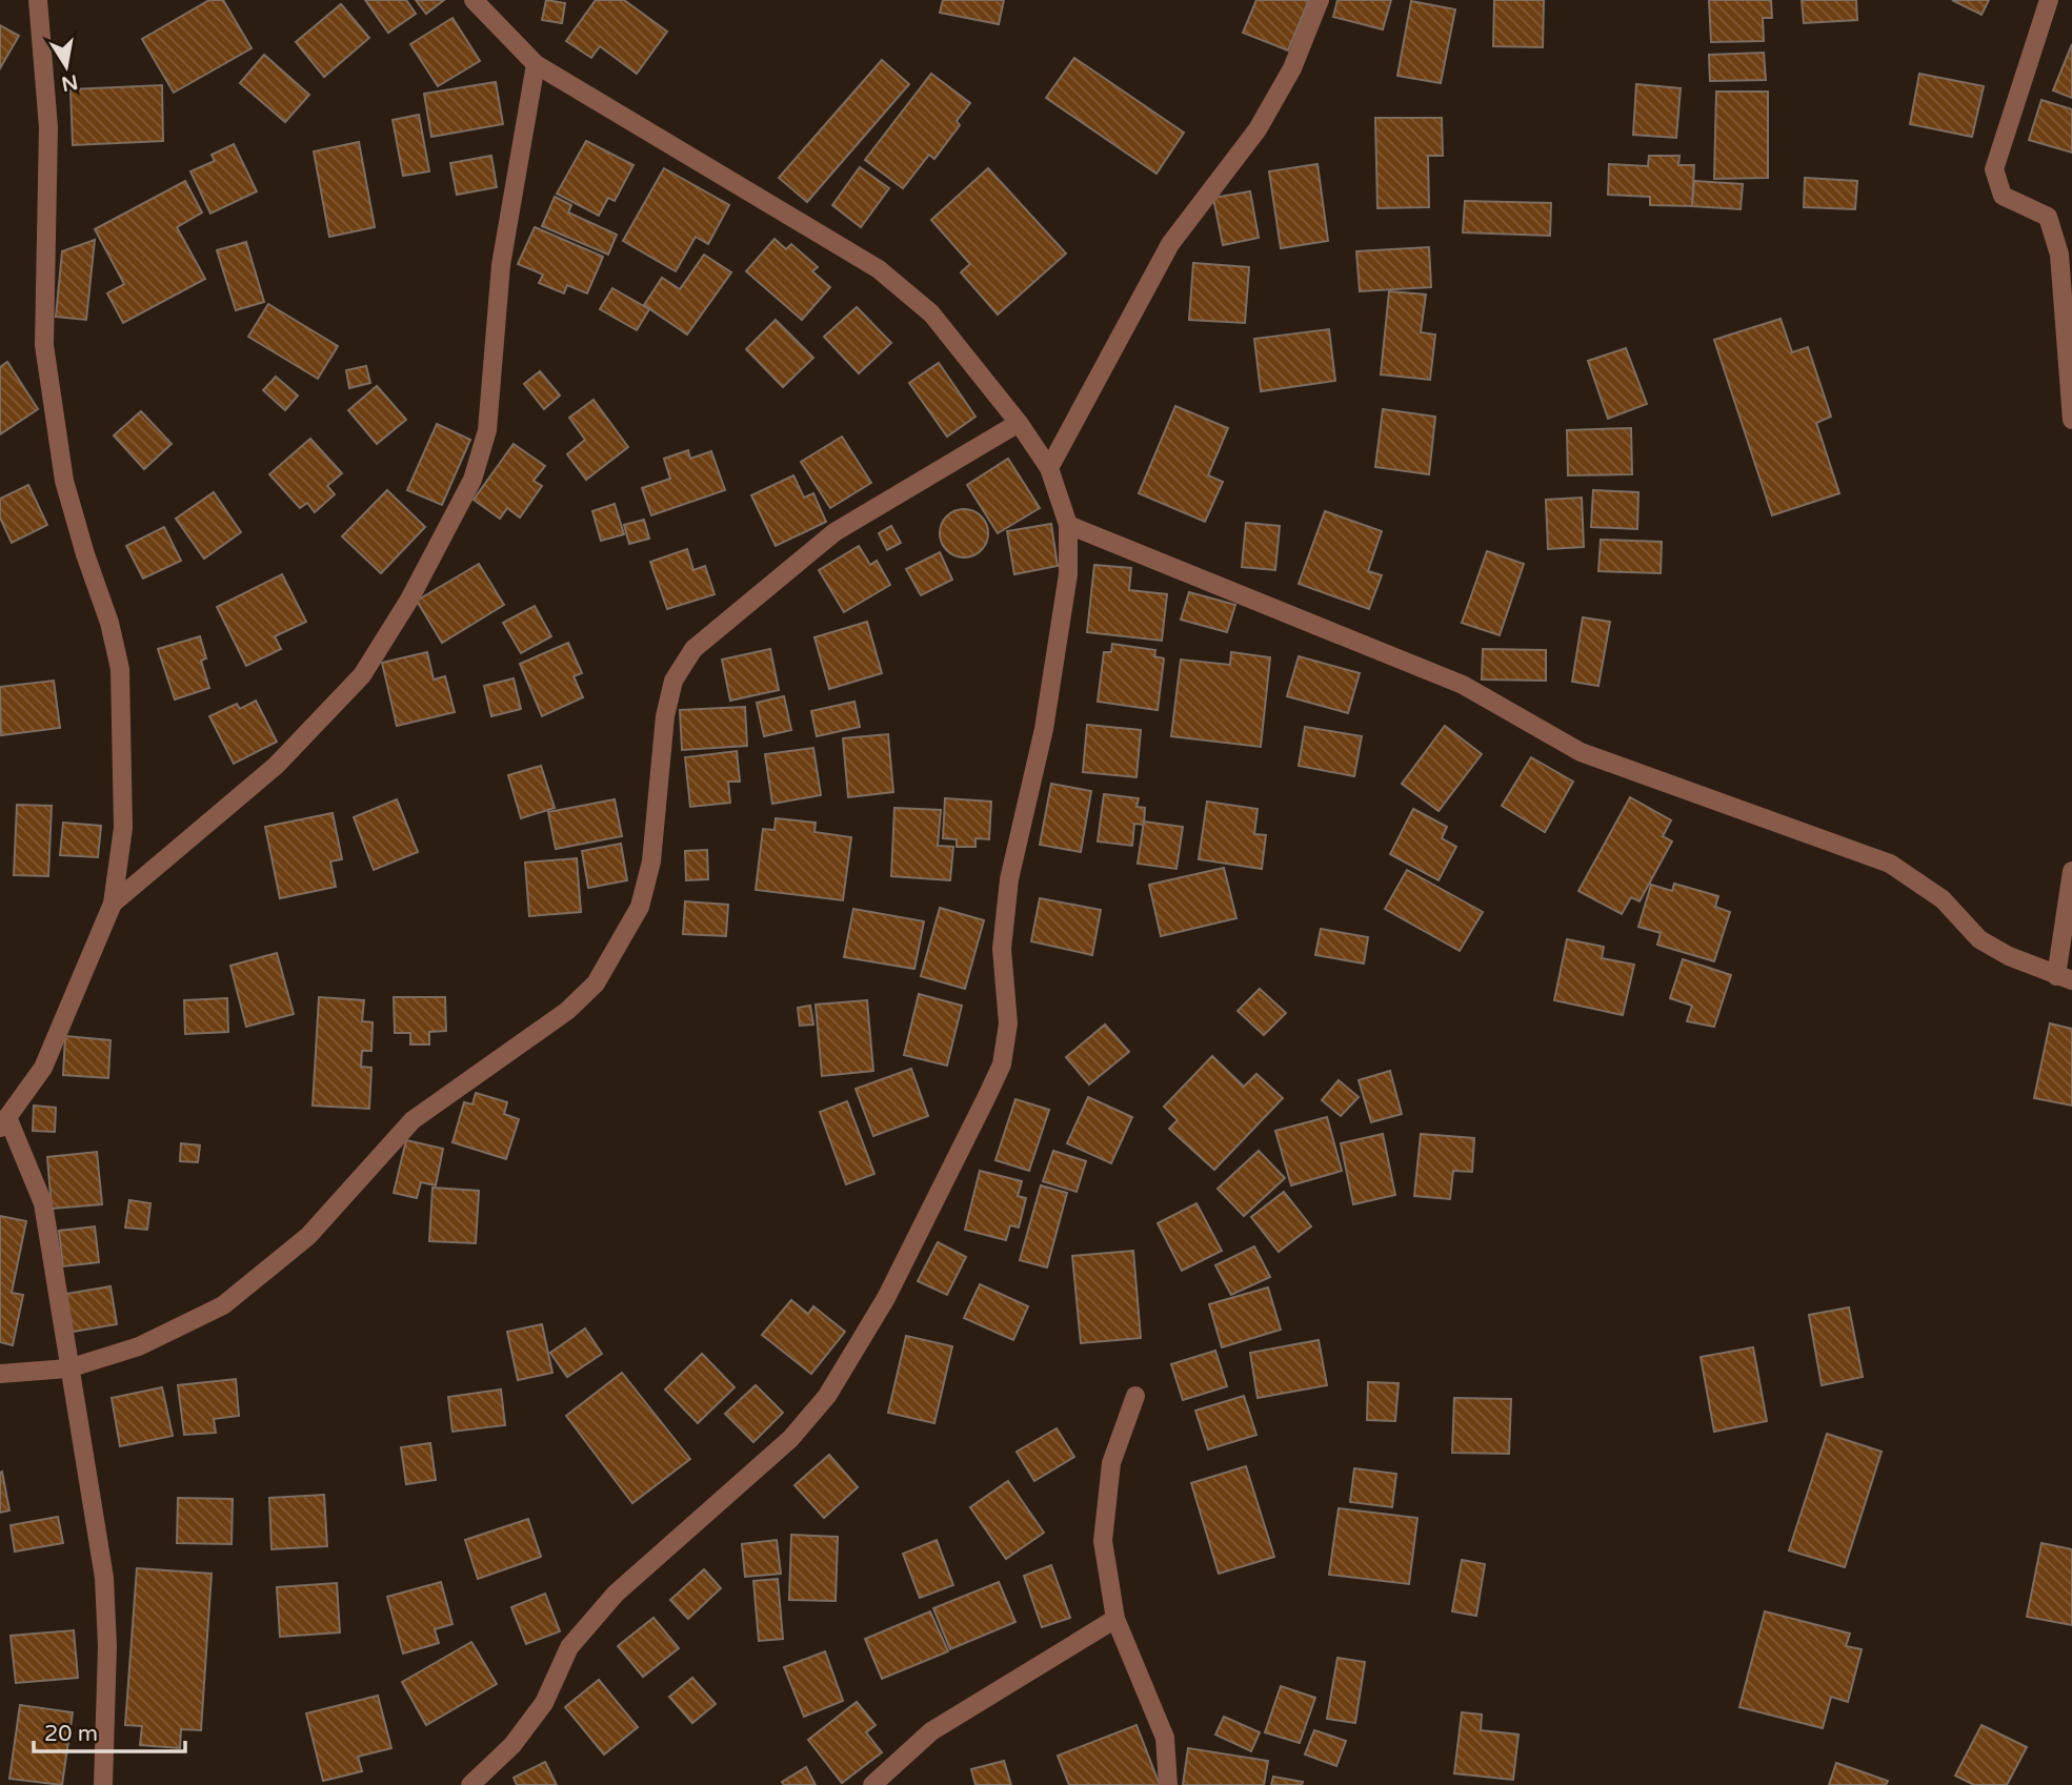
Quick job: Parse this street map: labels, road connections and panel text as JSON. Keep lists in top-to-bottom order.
{
  "scale_bar": "20 m",
  "north": "bottom"
}
